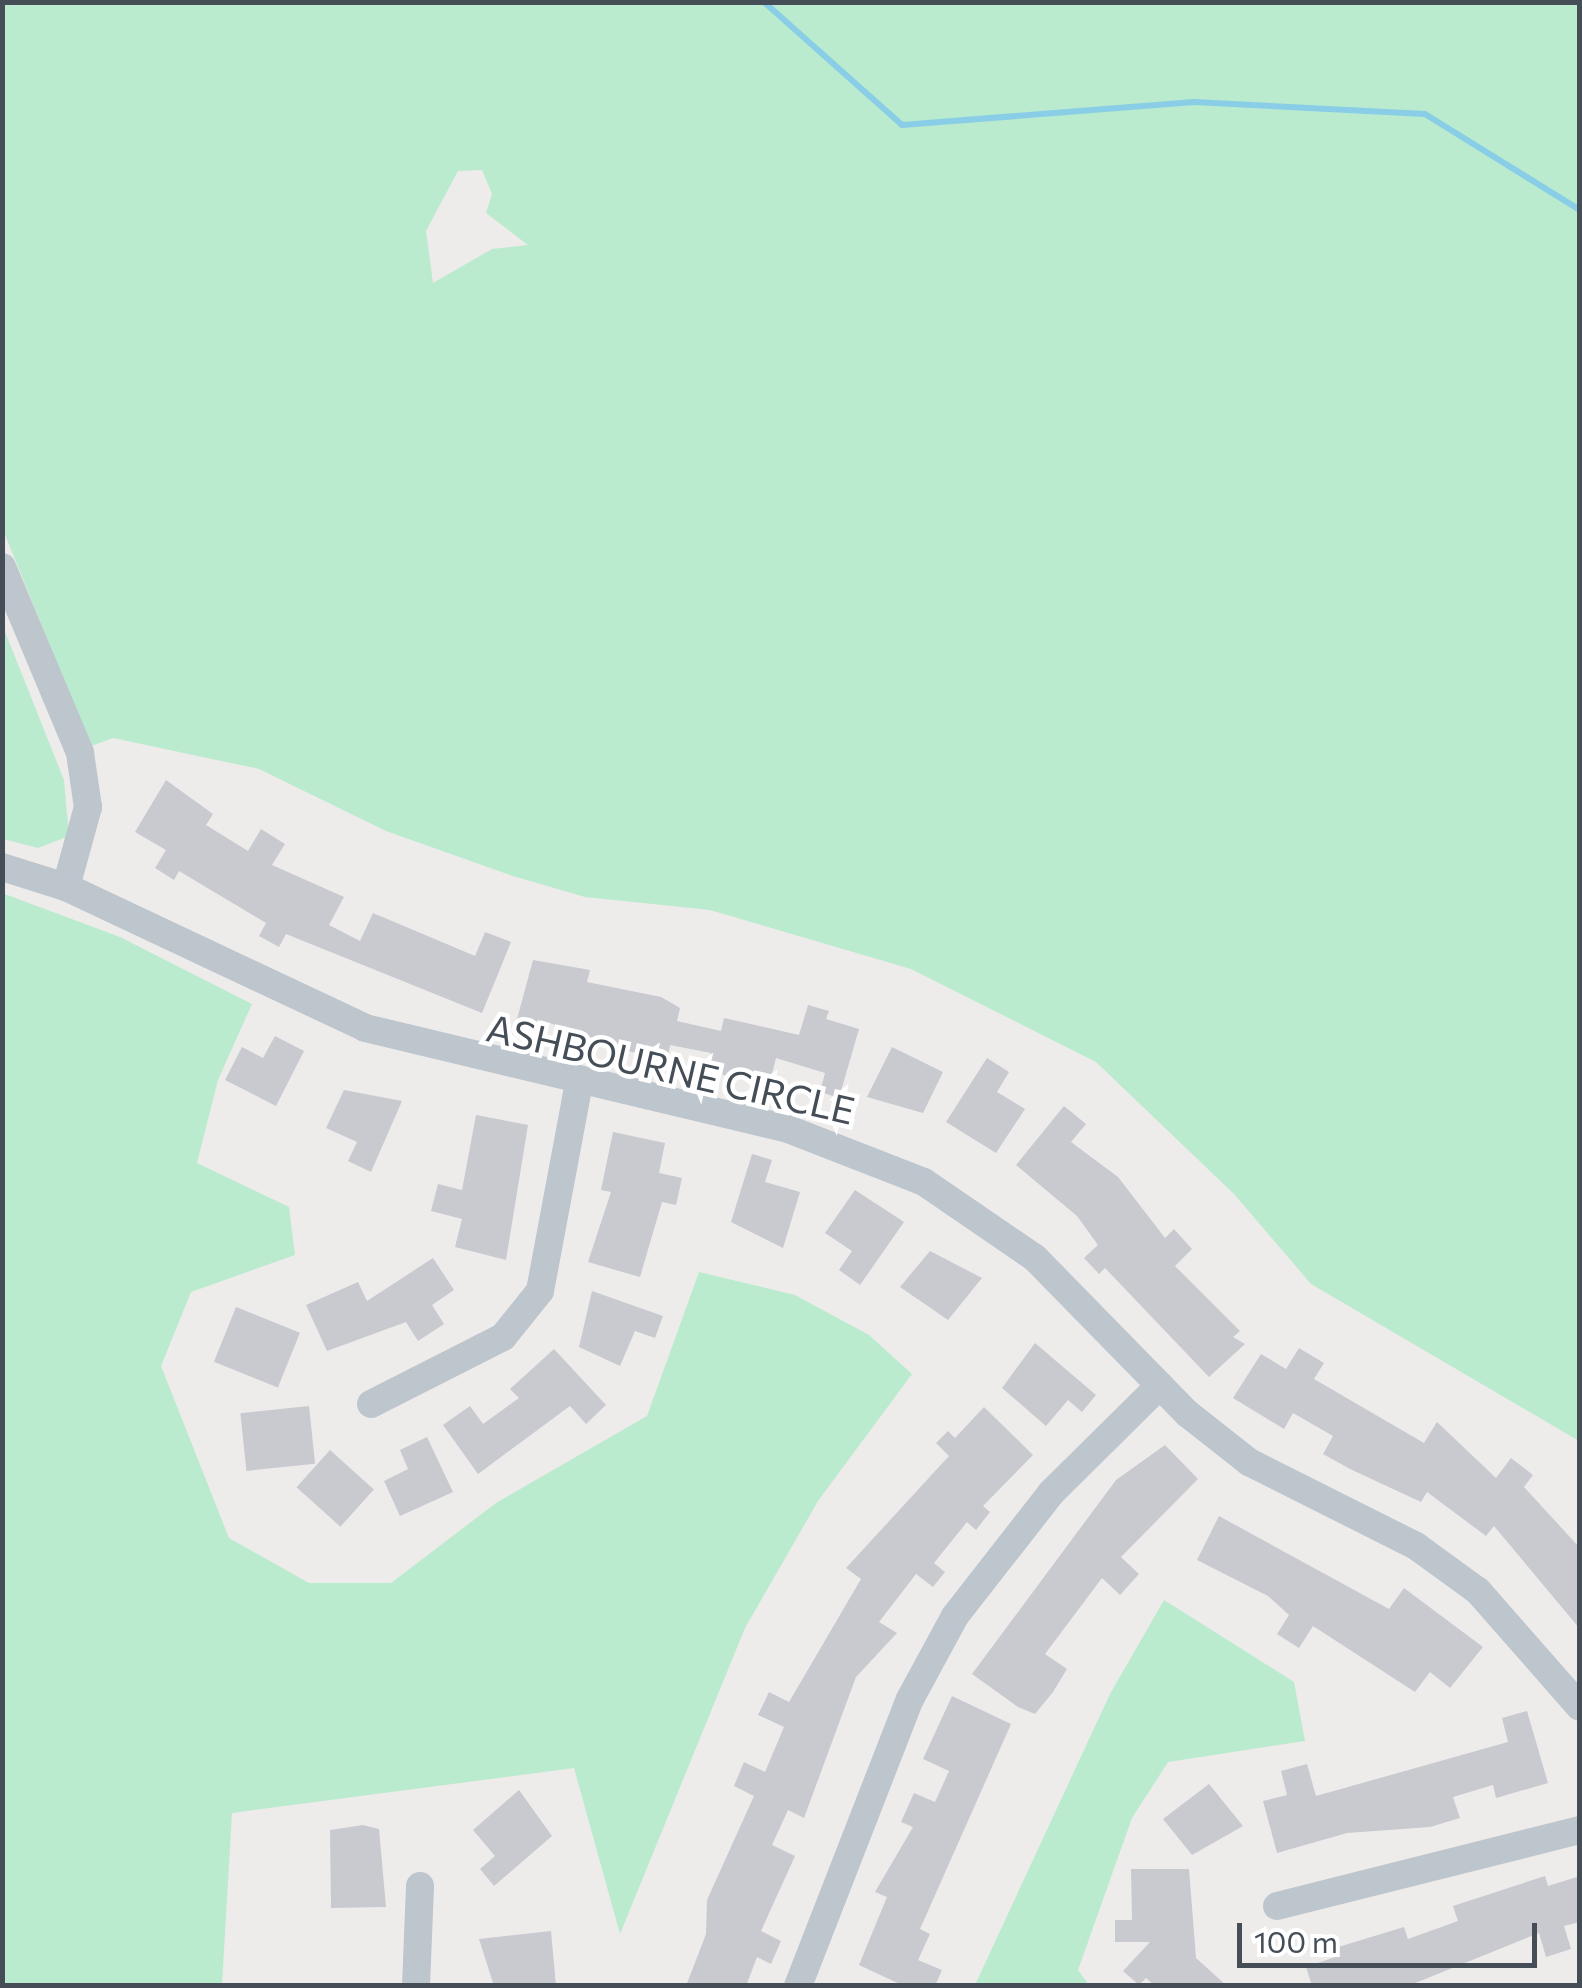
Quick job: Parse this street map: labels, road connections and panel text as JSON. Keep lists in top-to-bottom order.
{
  "streets": {
    "street": ["ASHBOURNE CIRCLE"]
  },
  "scale_bar": "100 m"
}
